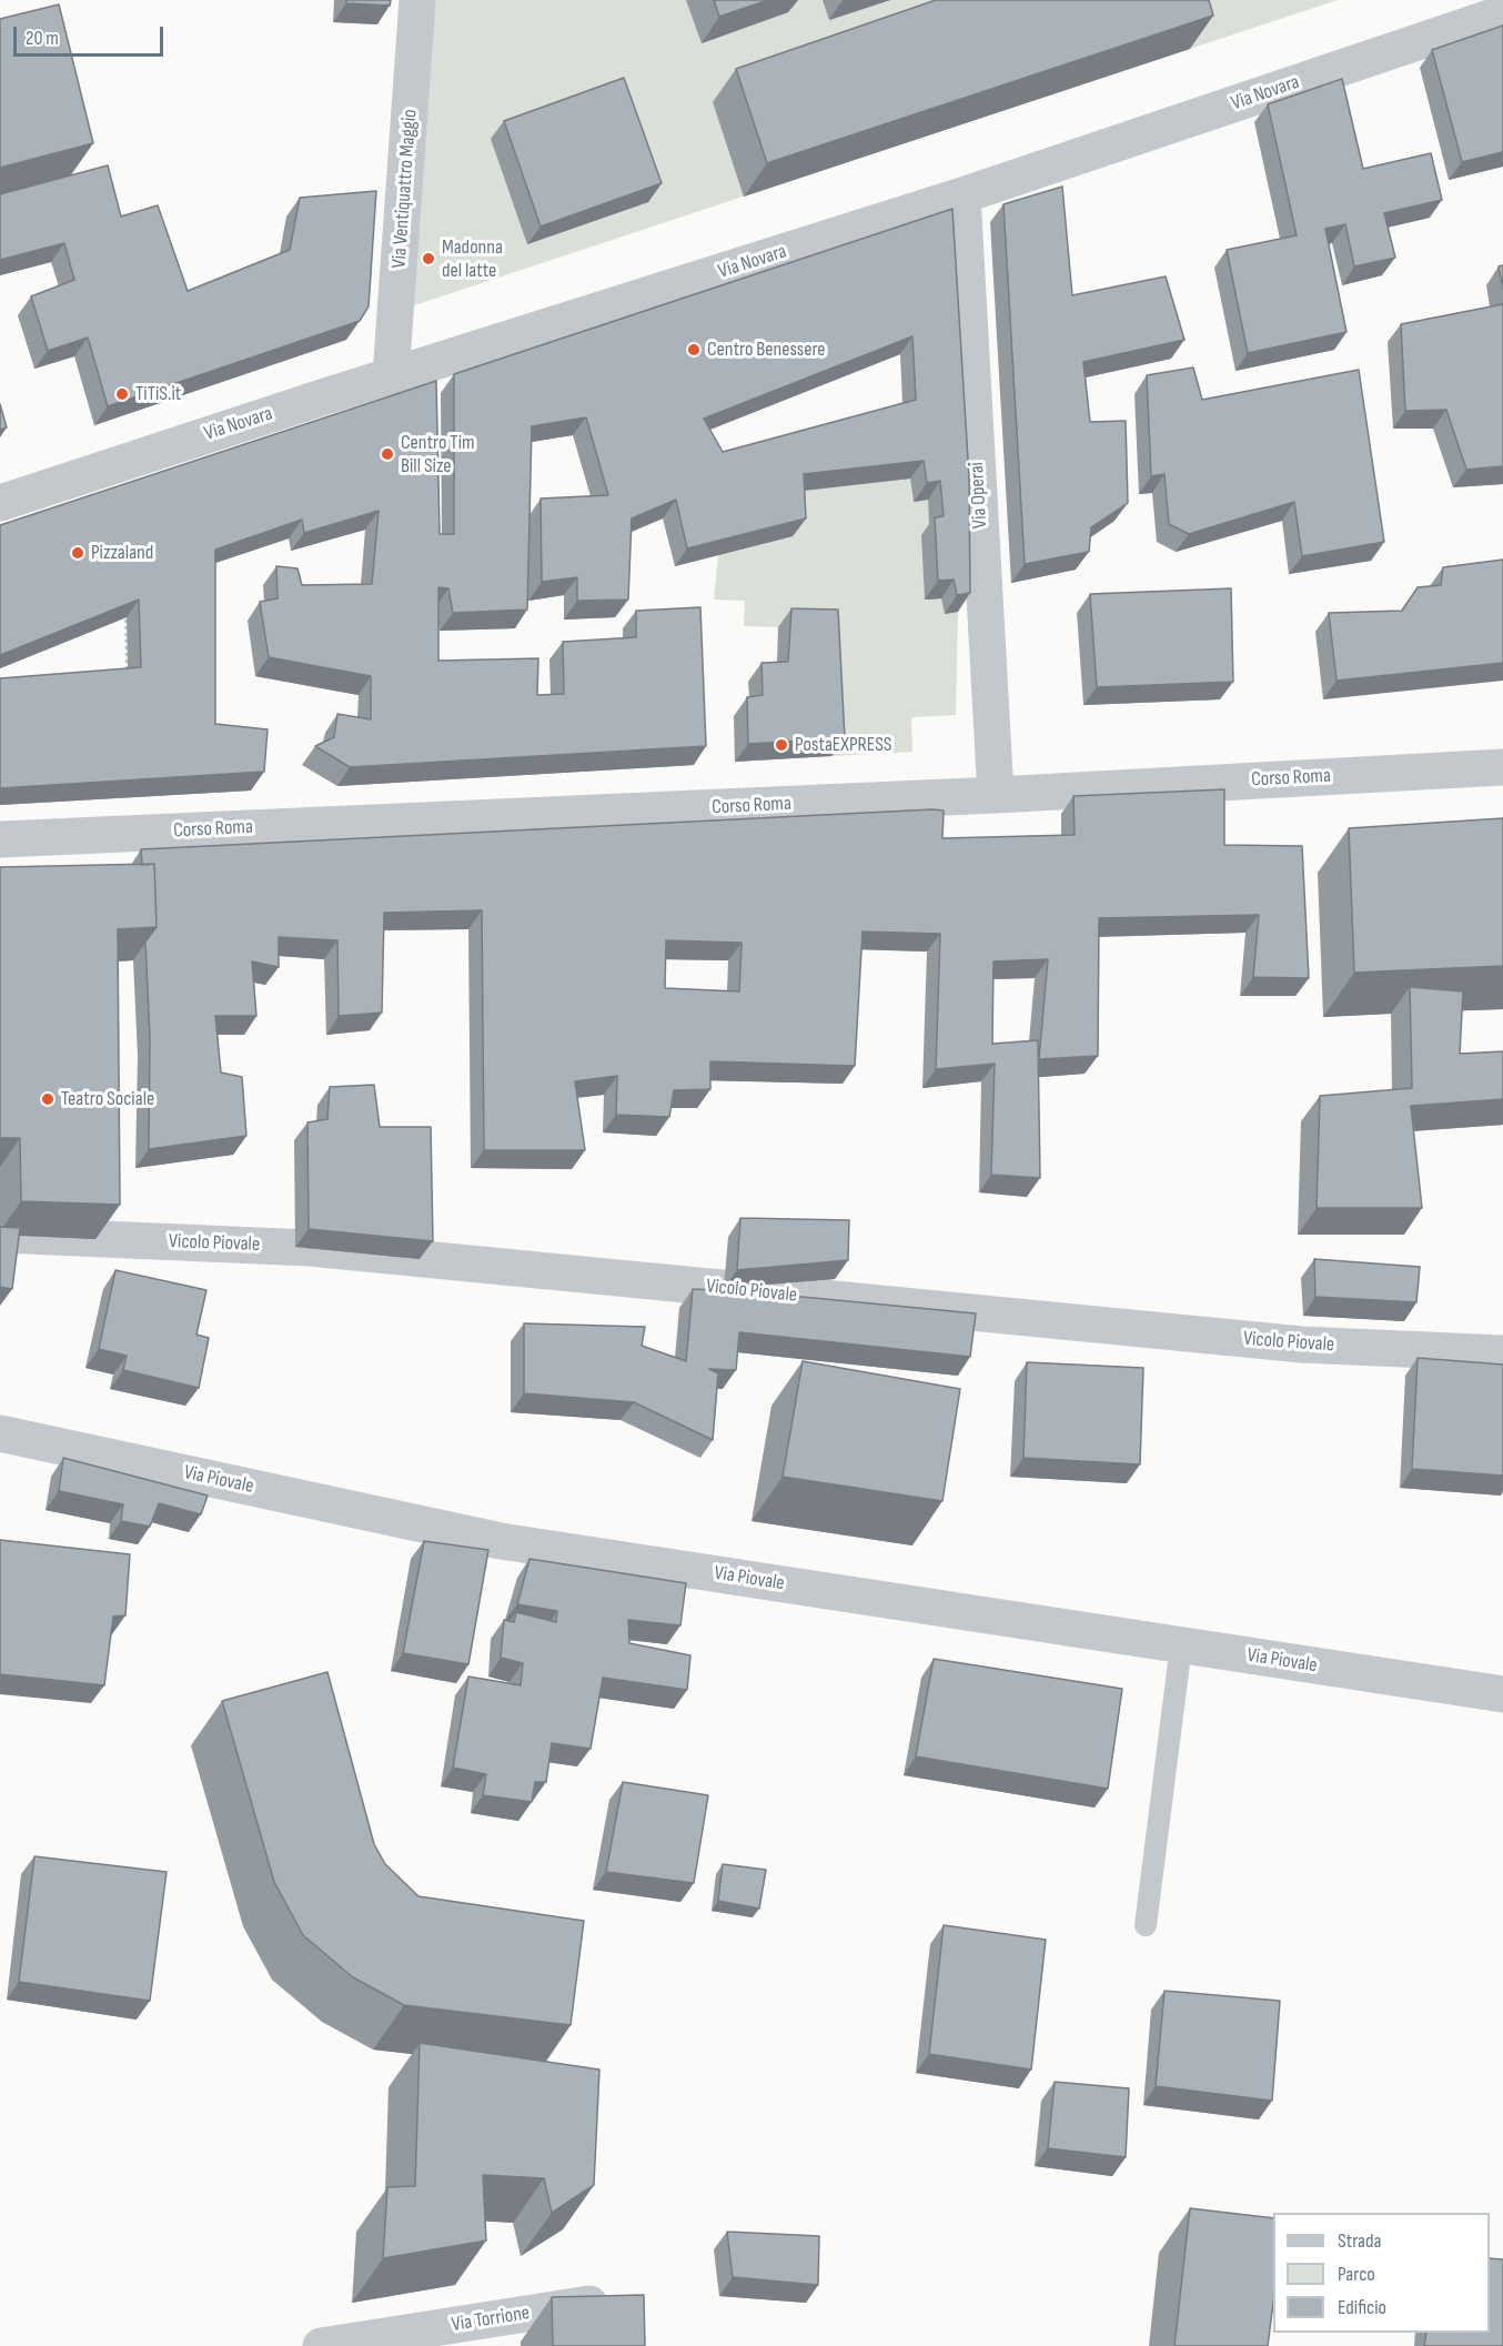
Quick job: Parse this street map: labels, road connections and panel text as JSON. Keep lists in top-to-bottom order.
{
  "streets": {
    "street": [
      "Via Novara",
      "Via Ventiquattro Maggio",
      "Via Operai",
      "Corso Roma",
      "Vicolo Piovale",
      "Via Piovale",
      "Via Torrione"
    ]
  },
  "crossings": [
    ["Via Novara", "Via Ventiquattro Maggio"],
    ["Via Novara", "Via Operai"],
    ["Via Operai", "Corso Roma"]
  ],
  "places": [
    "Madonna del latte",
    "Centro Benessere",
    "TiTiS.it",
    "Centro Tim Bill Size",
    "Pizzaland",
    "PostaEXPRESS",
    "Teatro Sociale"
  ],
  "legend": ["Strada", "Parco", "Edificio"],
  "scale_bar": "20 m"
}
